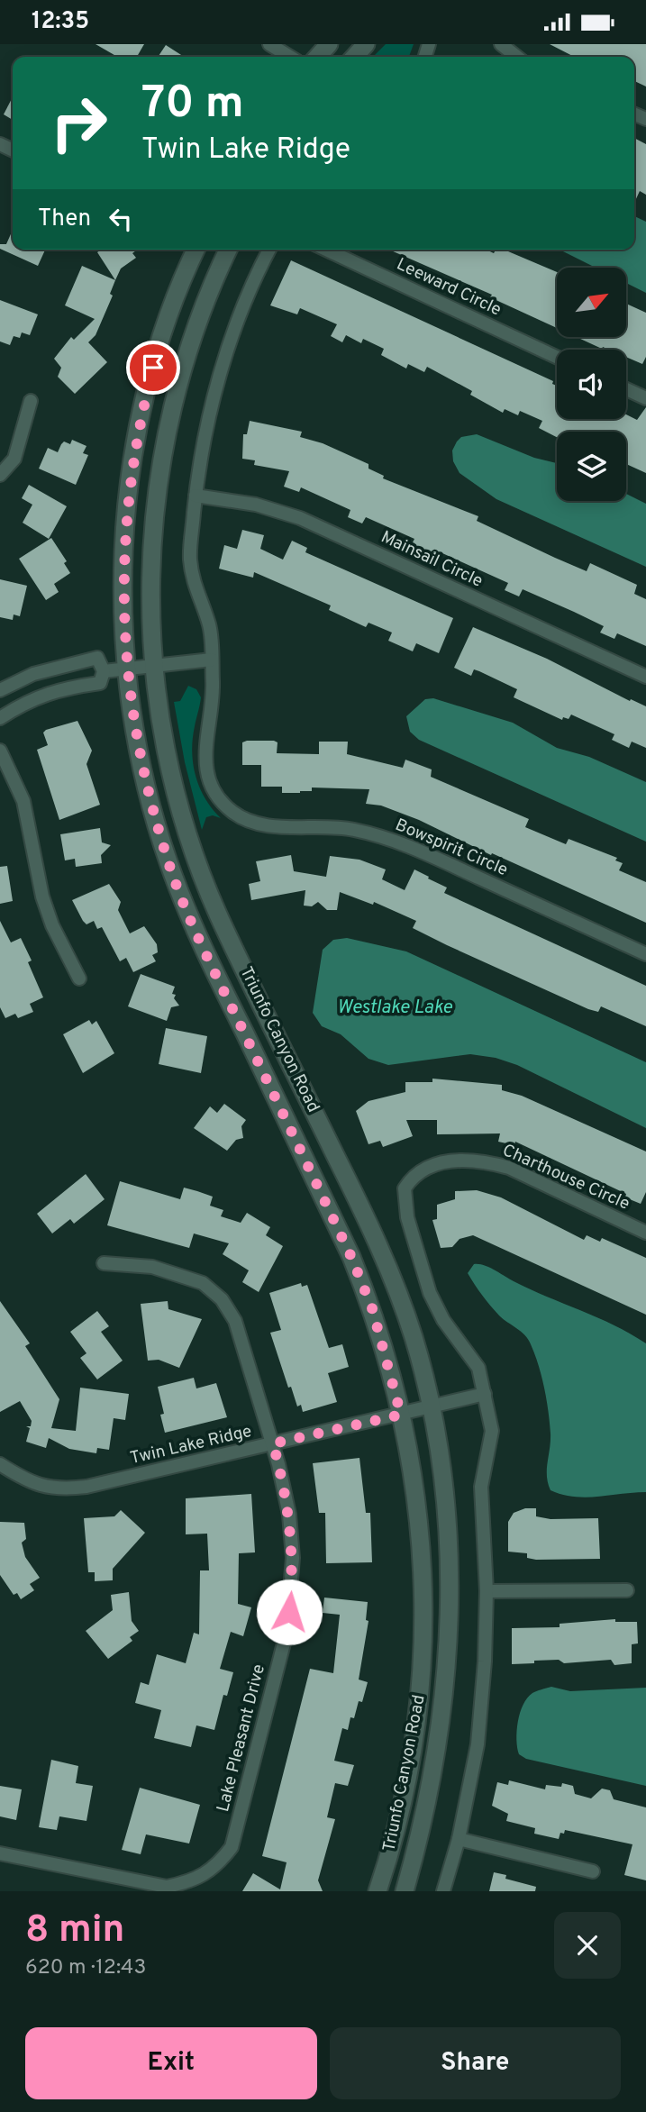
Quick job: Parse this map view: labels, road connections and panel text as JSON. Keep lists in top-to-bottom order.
{
  "streets": {
    "street": [
      "Leeward Circle",
      "Mainsail Circle",
      "Bowspirit Circle",
      "Triunfo Canyon Road",
      "Charthouse Circle",
      "Twin Lake Ridge",
      "Lake Pleasant Drive"
    ]
  },
  "crossings": [
    ["Triunfo Canyon Road", "Twin Lake Ridge"],
    ["Twin Lake Ridge", "Lake Pleasant Drive"]
  ],
  "water": ["Westlake Lake"],
  "north": "top right",
  "page": {
    "status": "12:35",
    "turn": ["70 m", "Twin Lake Ridge"],
    "then": "Then",
    "heading": ["8 min", "620 m · 12:43"],
    "buttons": ["Exit", "Share"]
  }
}
